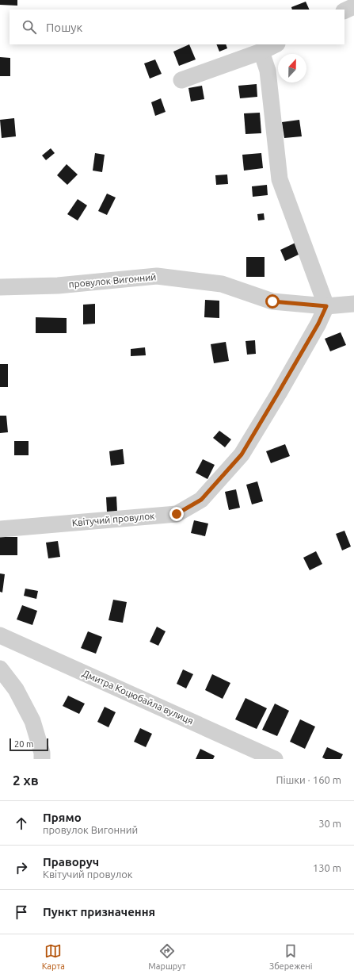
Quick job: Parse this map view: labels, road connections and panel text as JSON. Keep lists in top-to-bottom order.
{
  "streets": {
    "street": ["провулок Вигонний", "Квітучий провулок", "Дмитра Коцюбайла вулиця"]
  },
  "crossings": [
    ["провулок Вигонний", "Квітучий провулок"]
  ],
  "scale_bar": "20 m",
  "north": "top",
  "page": {
    "search": "Пошук",
    "scale": "20 m",
    "heading": ["2 хв", "Пішки · 160 m"],
    "list": [
      ["Прямо", "провулок Вигонний", "30 m"],
      ["Праворуч", "Квітучий провулок", "130 m"],
      "Пункт призначення"
    ],
    "nav": ["Карта", "Маршрут", "Збережені"]
  }
}
